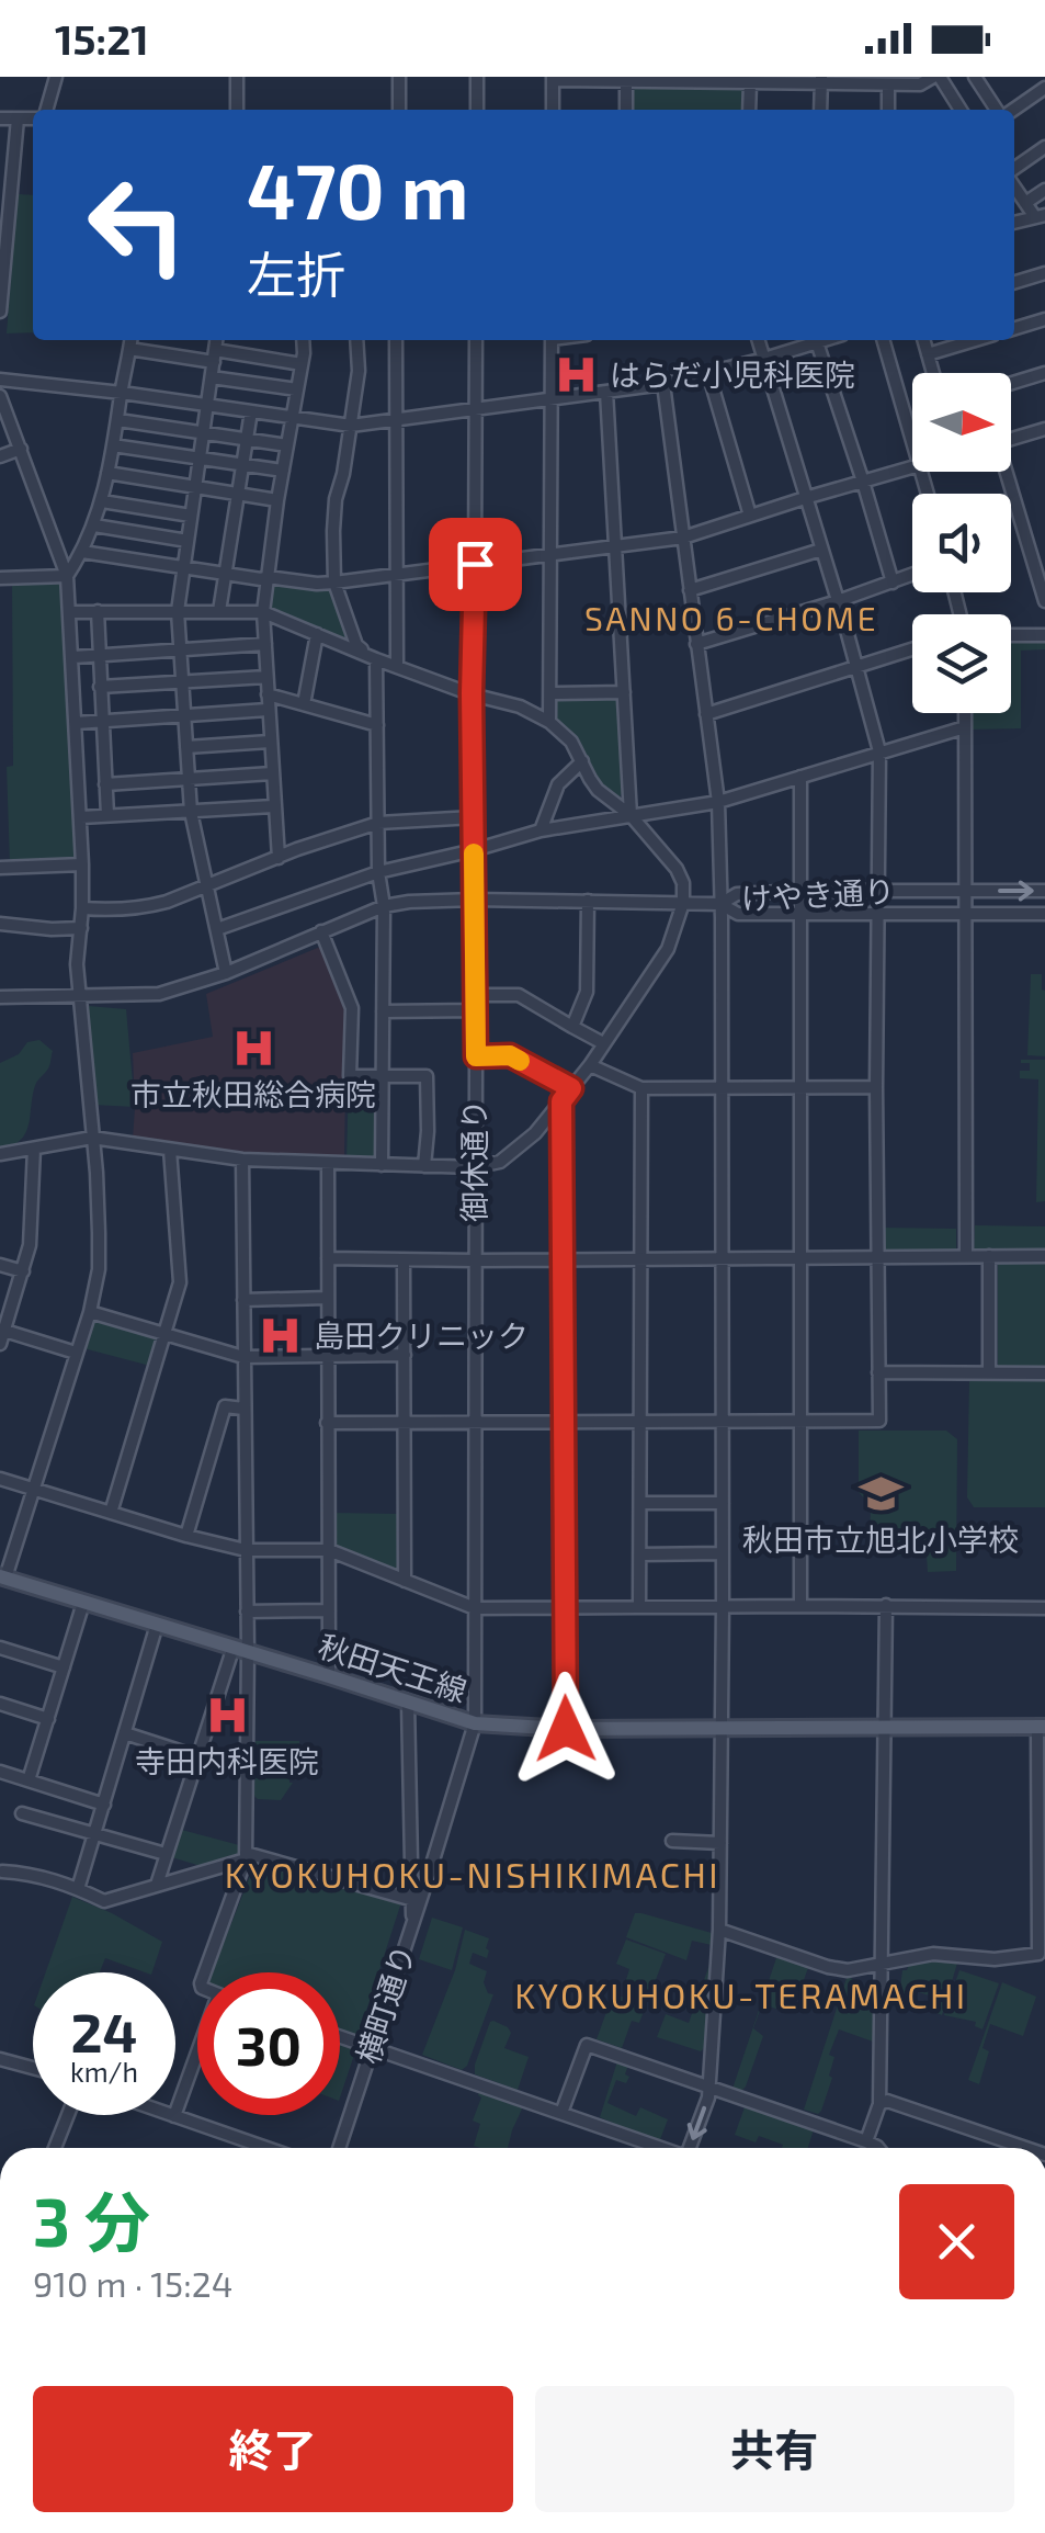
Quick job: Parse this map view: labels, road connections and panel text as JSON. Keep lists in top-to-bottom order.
{
  "streets": {
    "main road": ["秋田天王線"],
    "street": ["けやき通り", "御休通り", "横町通り"]
  },
  "crossings": [
    ["御休通り", "秋田天王線"],
    ["御休通り", "横町通り"],
    ["秋田天王線", "横町通り"]
  ],
  "districts": ["SANNO 6-CHOME", "KYOKUHOKU-NISHIKIMACHI", "KYOKUHOKU-TERAMACHI"],
  "places": {
    "hospital": [
      "はらだ小児科医院",
      "市立秋田総合病院",
      "島田クリニック",
      "寺田内科医院"
    ],
    "school or university": ["秋田市立旭北小学校"]
  },
  "north": "right",
  "page": {
    "status": "15:21",
    "turn": ["470 m", "左折"],
    "speed": "24 km/h",
    "limit": "30",
    "heading": ["3 分", "910 m · 15:24"],
    "buttons": ["終了", "共有"]
  }
}
